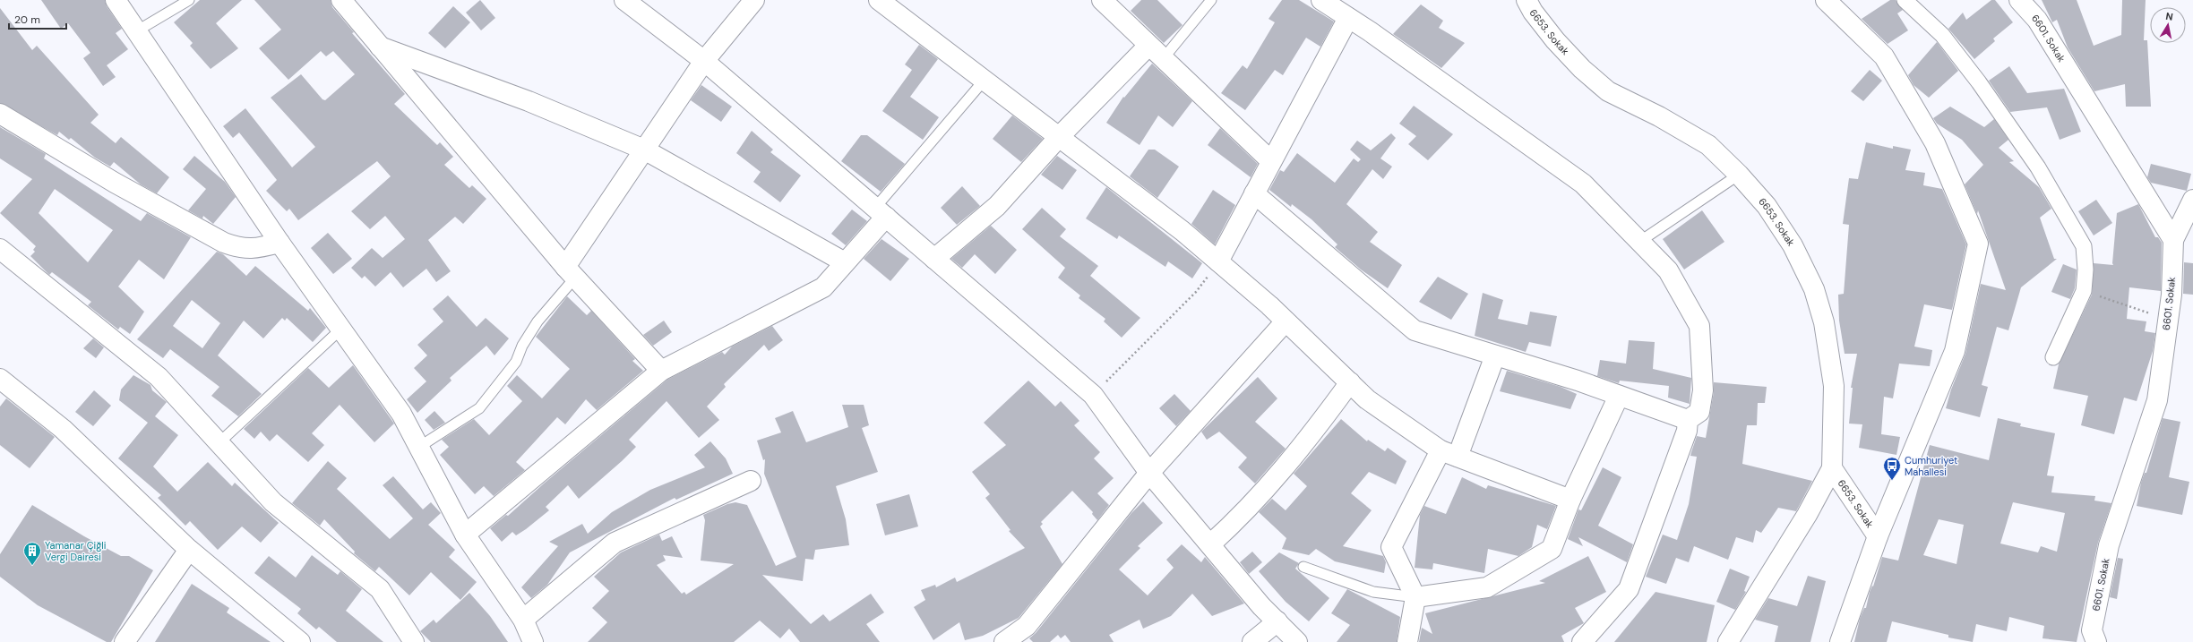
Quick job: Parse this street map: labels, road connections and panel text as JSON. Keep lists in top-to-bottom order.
{
  "streets": {
    "street": ["6653. Sokak", "6601. Sokak"]
  },
  "places": {
    "bus stop": ["Cumhuriyet Mahallesi"],
    "building": ["Yamanar Çiğli Vergi Dairesi"]
  },
  "scale_bar": "20 m",
  "north": "top"
}
